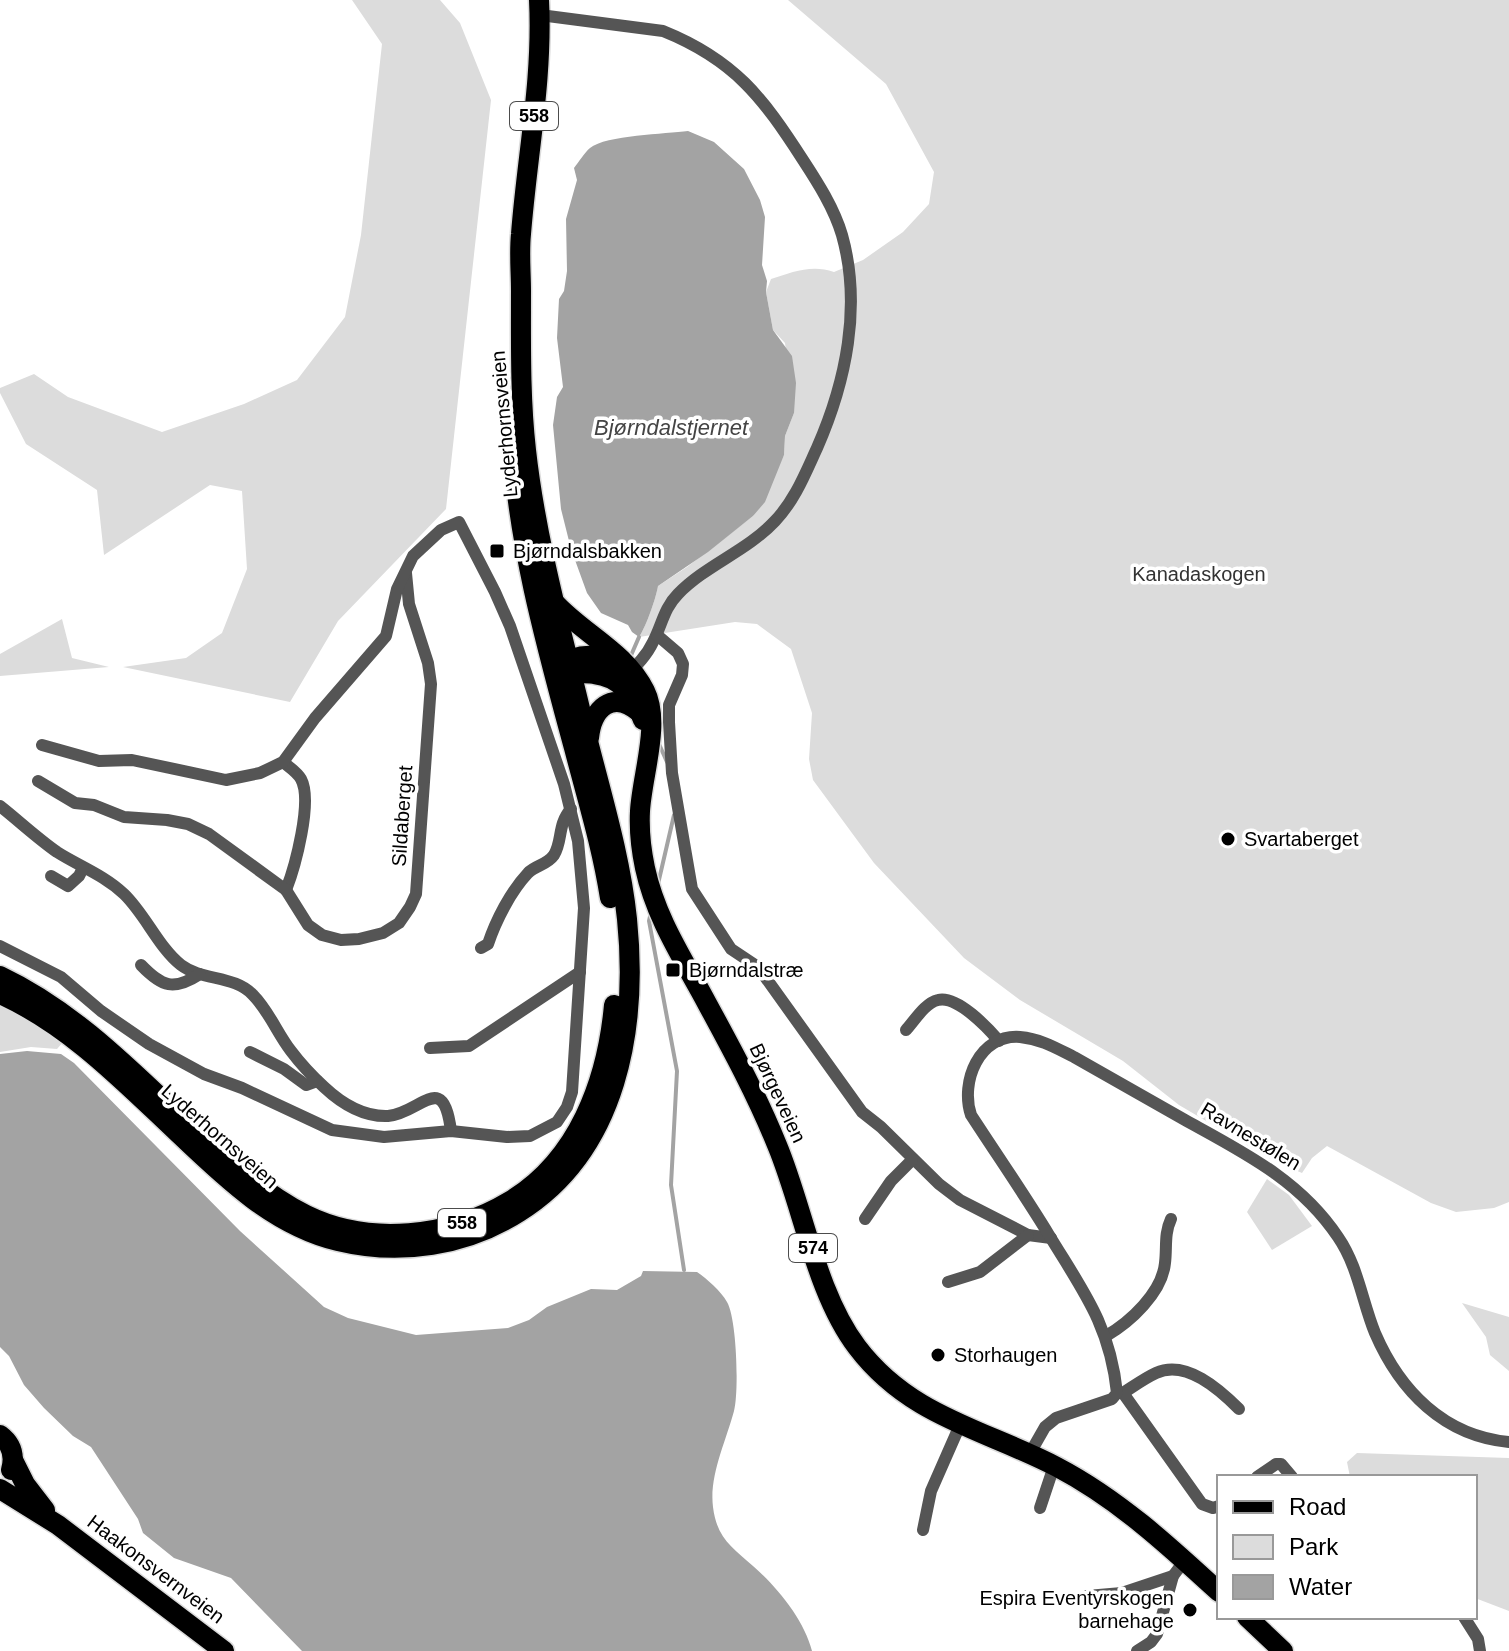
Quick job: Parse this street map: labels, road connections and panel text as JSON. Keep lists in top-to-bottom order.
{
  "streets": {
    "main road": [
      "558",
      "Lyderhornsveien",
      "Bjørgeveien",
      "574",
      "Haakonsvernveien"
    ],
    "street": ["Sildaberget", "Ravnestølen"]
  },
  "crossings": [
    ["Lyderhornsveien", "Bjørgeveien"]
  ],
  "water": ["Bjørndalstjernet"],
  "parks": ["Kanadaskogen"],
  "places": {
    "transit": ["Bjørndalsbakken", "Bjørndalstræ"],
    "other": ["Svartaberget", "Storhaugen", "Espira Eventyrskogen barnehage"]
  },
  "legend": ["Road", "Park", "Water"]
}
